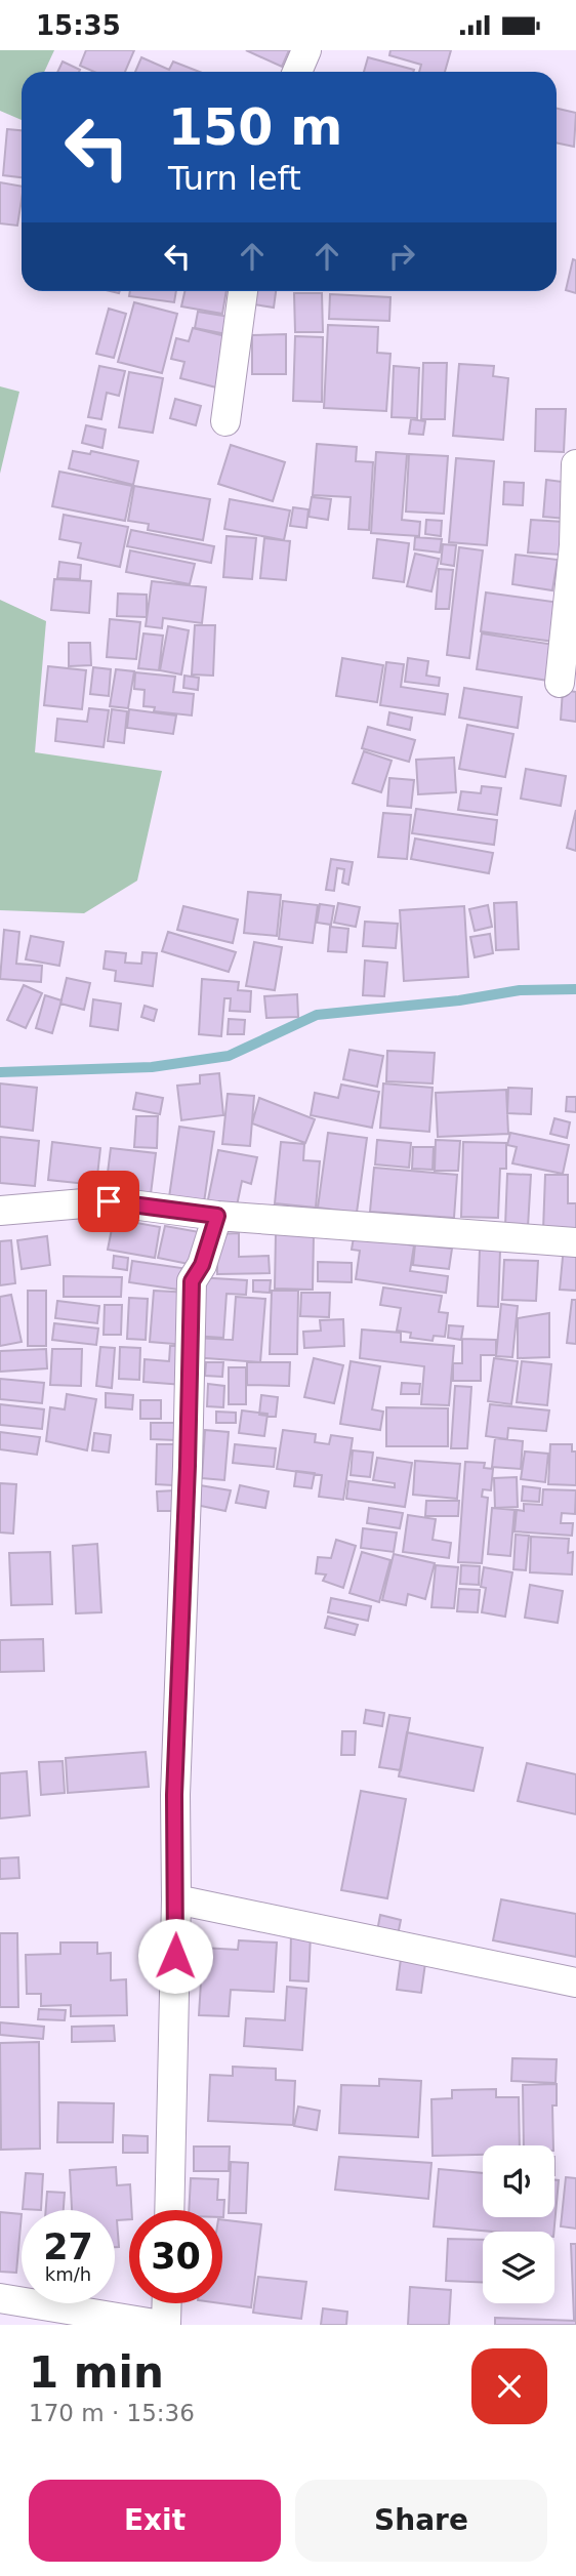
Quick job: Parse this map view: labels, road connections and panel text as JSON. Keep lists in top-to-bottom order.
{
  "page": {
    "status": "15:35",
    "turn": ["150 m", "Turn left"],
    "speed": "27 km/h",
    "limit": "30",
    "heading": ["1 min", "170 m · 15:36"],
    "buttons": ["Exit", "Share"]
  }
}
